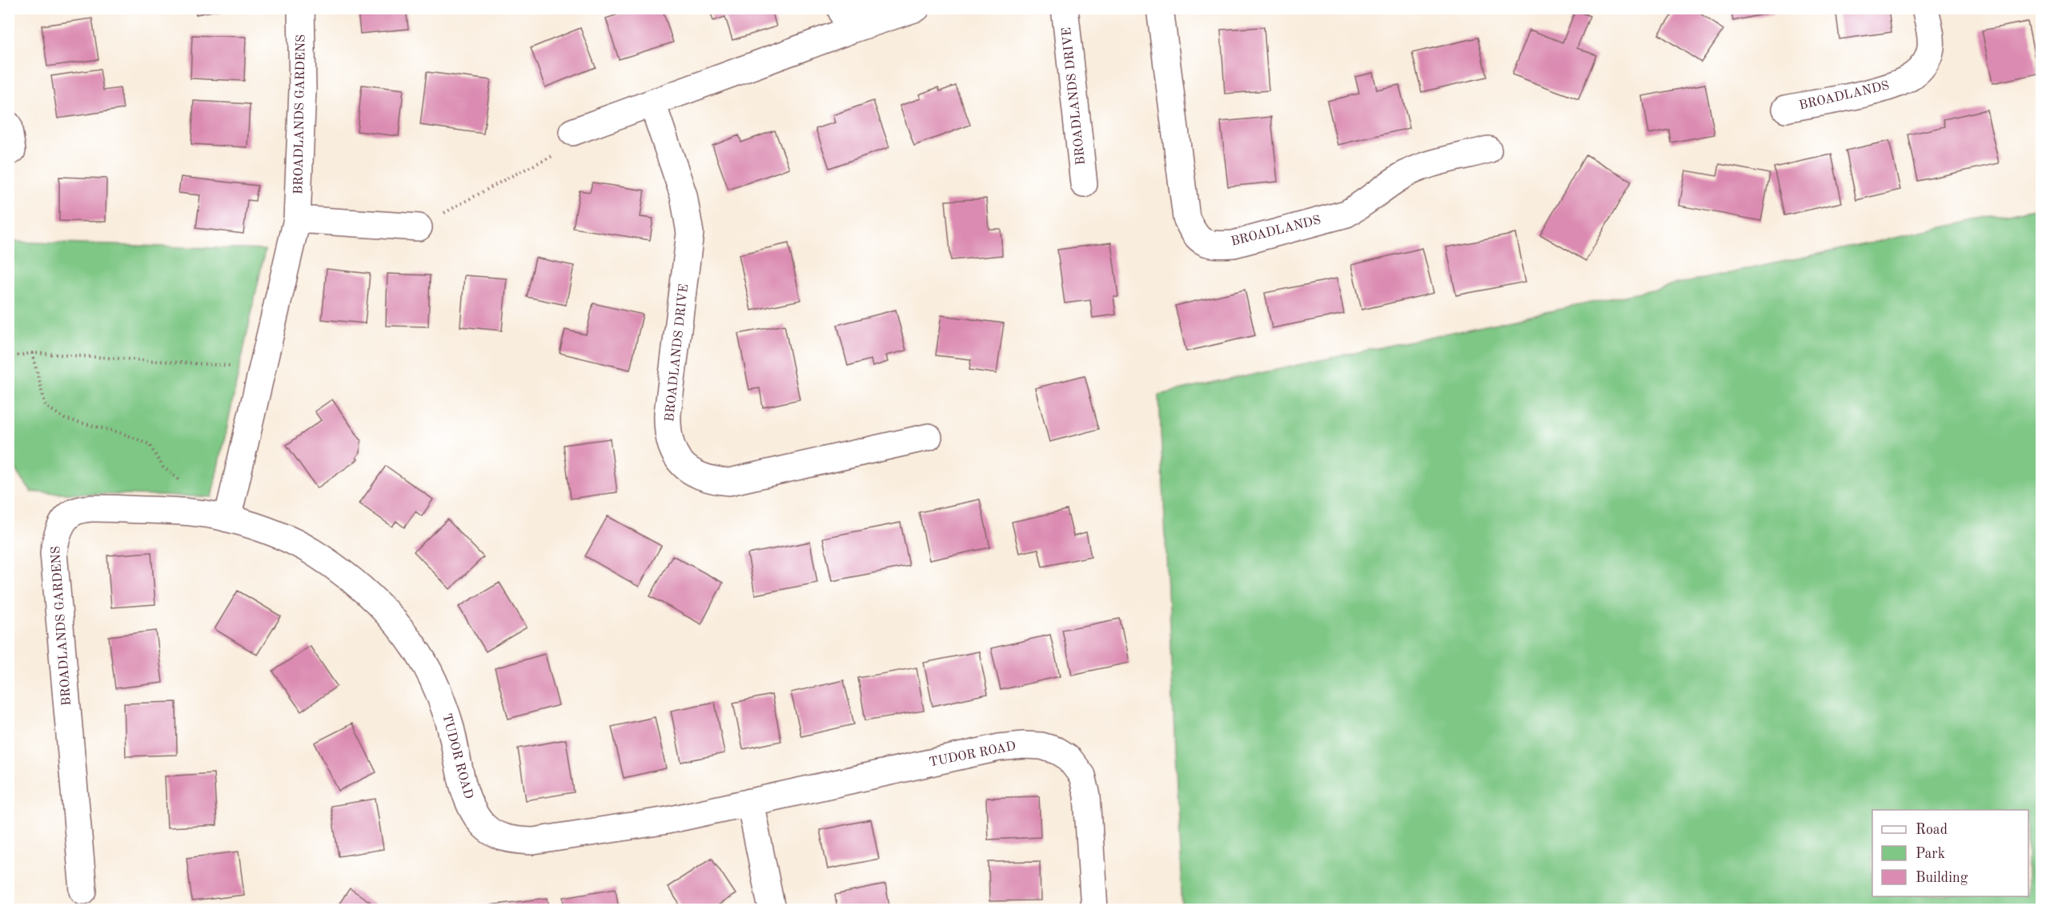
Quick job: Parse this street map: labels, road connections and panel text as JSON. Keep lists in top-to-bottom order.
{
  "streets": {
    "street": [
      "BROADLANDS DRIVE",
      "BROADLANDS",
      "BROADLANDS GARDENS",
      "TUDOR ROAD"
    ]
  },
  "crossings": [
    ["BROADLANDS GARDENS", "TUDOR ROAD"]
  ],
  "legend": ["Road", "Park", "Building"]
}
